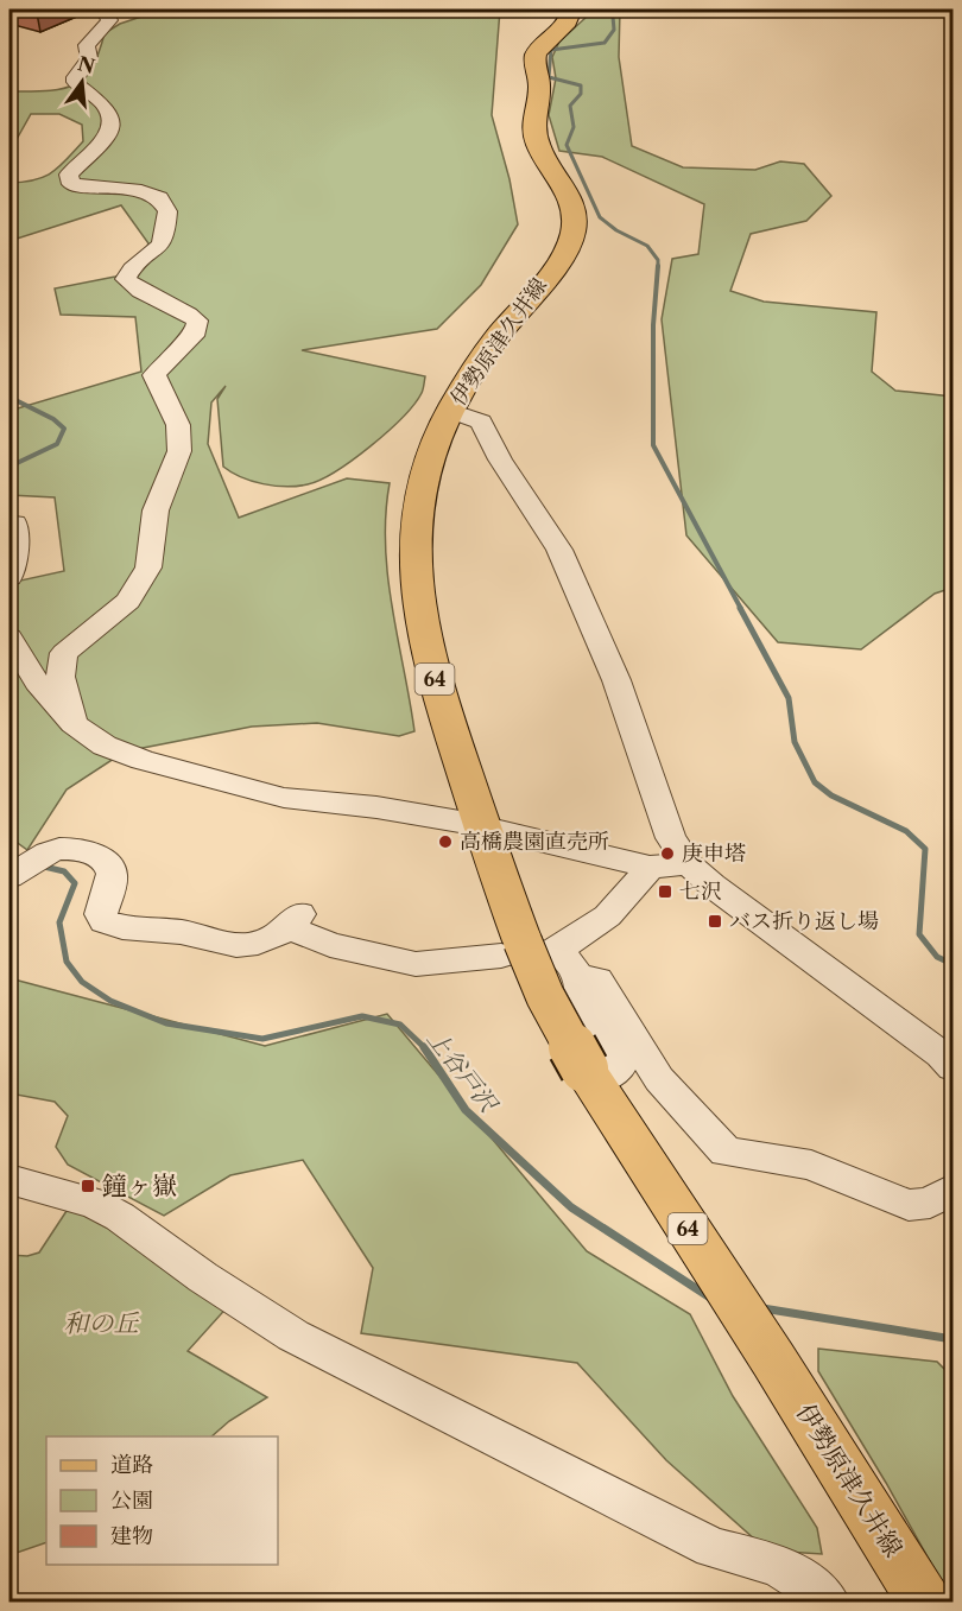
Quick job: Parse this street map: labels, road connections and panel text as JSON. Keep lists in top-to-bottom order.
{
  "streets": {
    "main road": ["伊勢原津久井線", "64"]
  },
  "crossings": [
    ["伊勢原津久井線", "64"]
  ],
  "water": ["上谷戸沢"],
  "parks": ["和の丘"],
  "places": {
    "other": ["高橋農園直売所", "庚申塔"],
    "transit": ["七沢", "バス折り返し場", "鐘ヶ嶽"]
  },
  "legend": ["道路", "公園", "建物"],
  "north": "top"
}
